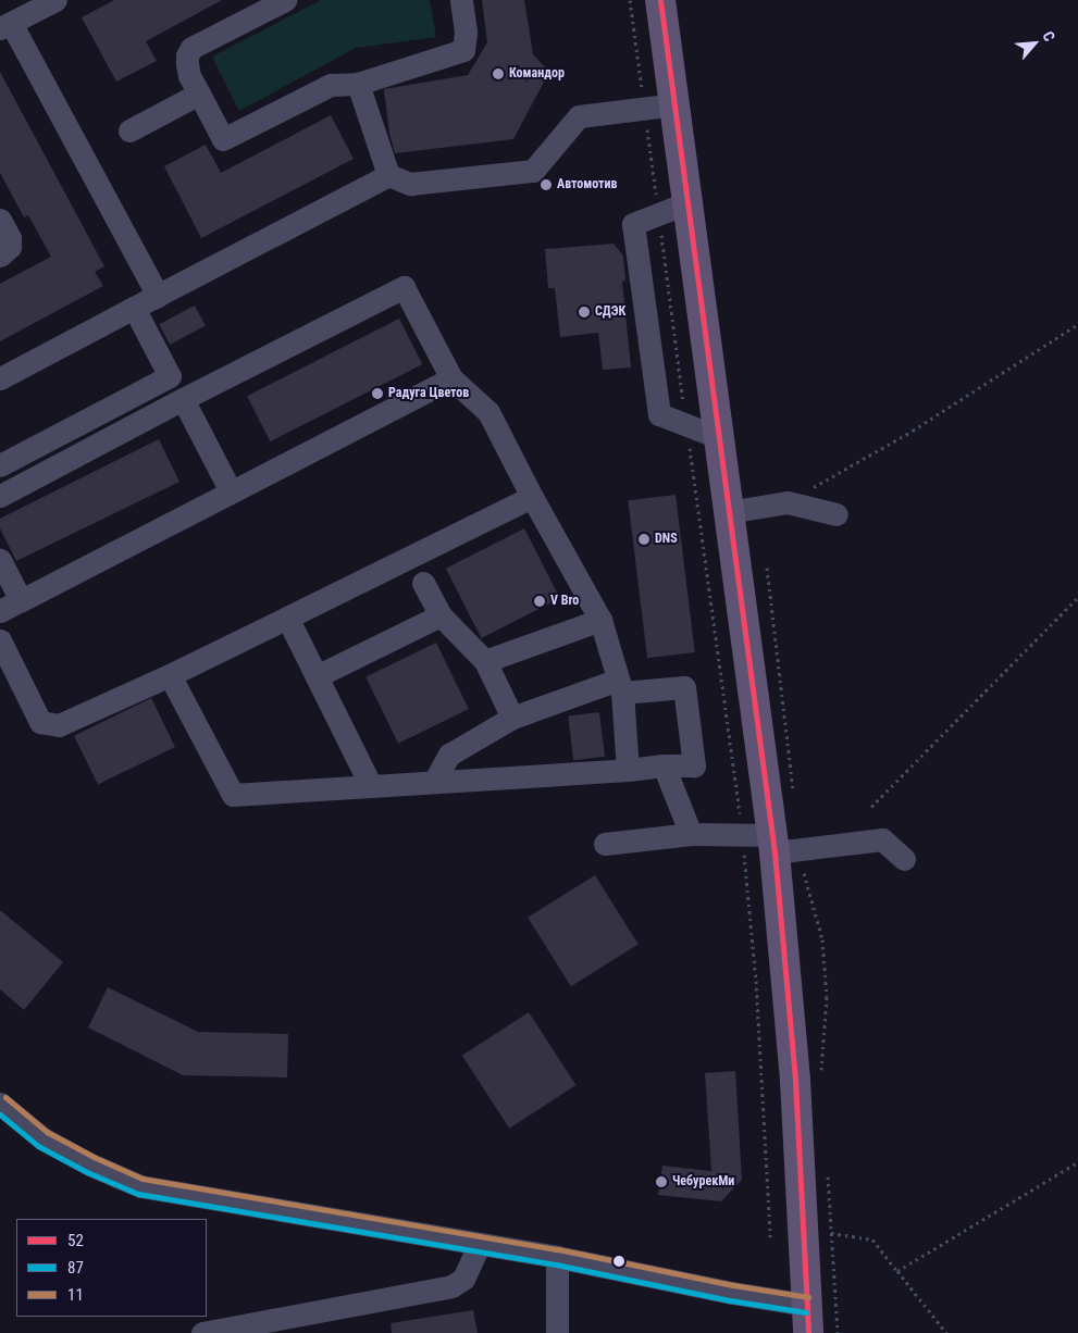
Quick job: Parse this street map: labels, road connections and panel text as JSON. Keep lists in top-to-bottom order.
{
  "places": [
    "Командор",
    "Автомотив",
    "СДЭК",
    "Радуга Цветов",
    "DNS",
    "V Bro",
    "ЧебурекМи"
  ],
  "lines": ["transit line 52", "transit line 11", "transit line 87"],
  "legend": ["52", "87", "11"],
  "north": "top right"
}
